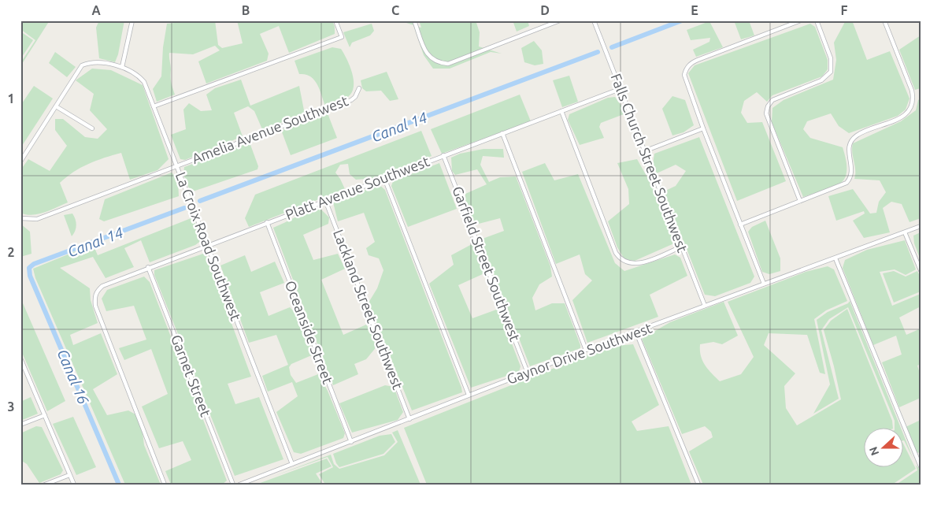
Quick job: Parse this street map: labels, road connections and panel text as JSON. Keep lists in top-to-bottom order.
{
  "streets": {
    "street": [
      "Amelia Avenue Southwest",
      "Falls Church Street Southwest",
      "Platt Avenue Southwest",
      "La Croix Road Southwest",
      "Garfield Street Southwest",
      "Lackland Street Southwest",
      "Oceanside Street",
      "Gaynor Drive Southwest",
      "Garnet Street"
    ]
  },
  "crossings": [
    ["Amelia Avenue Southwest", "La Croix Road Southwest"],
    ["Falls Church Street Southwest", "Platt Avenue Southwest"],
    ["Falls Church Street Southwest", "Gaynor Drive Southwest"],
    ["Platt Avenue Southwest", "La Croix Road Southwest"],
    ["Platt Avenue Southwest", "Garfield Street Southwest"],
    ["Platt Avenue Southwest", "Lackland Street Southwest"],
    ["Platt Avenue Southwest", "Oceanside Street"],
    ["Platt Avenue Southwest", "Garnet Street"],
    ["La Croix Road Southwest", "Gaynor Drive Southwest"],
    ["Garfield Street Southwest", "Gaynor Drive Southwest"],
    ["Lackland Street Southwest", "Gaynor Drive Southwest"],
    ["Oceanside Street", "Gaynor Drive Southwest"]
  ],
  "water": ["Canal 14", "Canal 16"],
  "north": "left",
  "grid": {
    "columns": [
      "A",
      "B",
      "C",
      "D",
      "E",
      "F"
    ],
    "rows": ["1", "2", "3"]
  }
}
